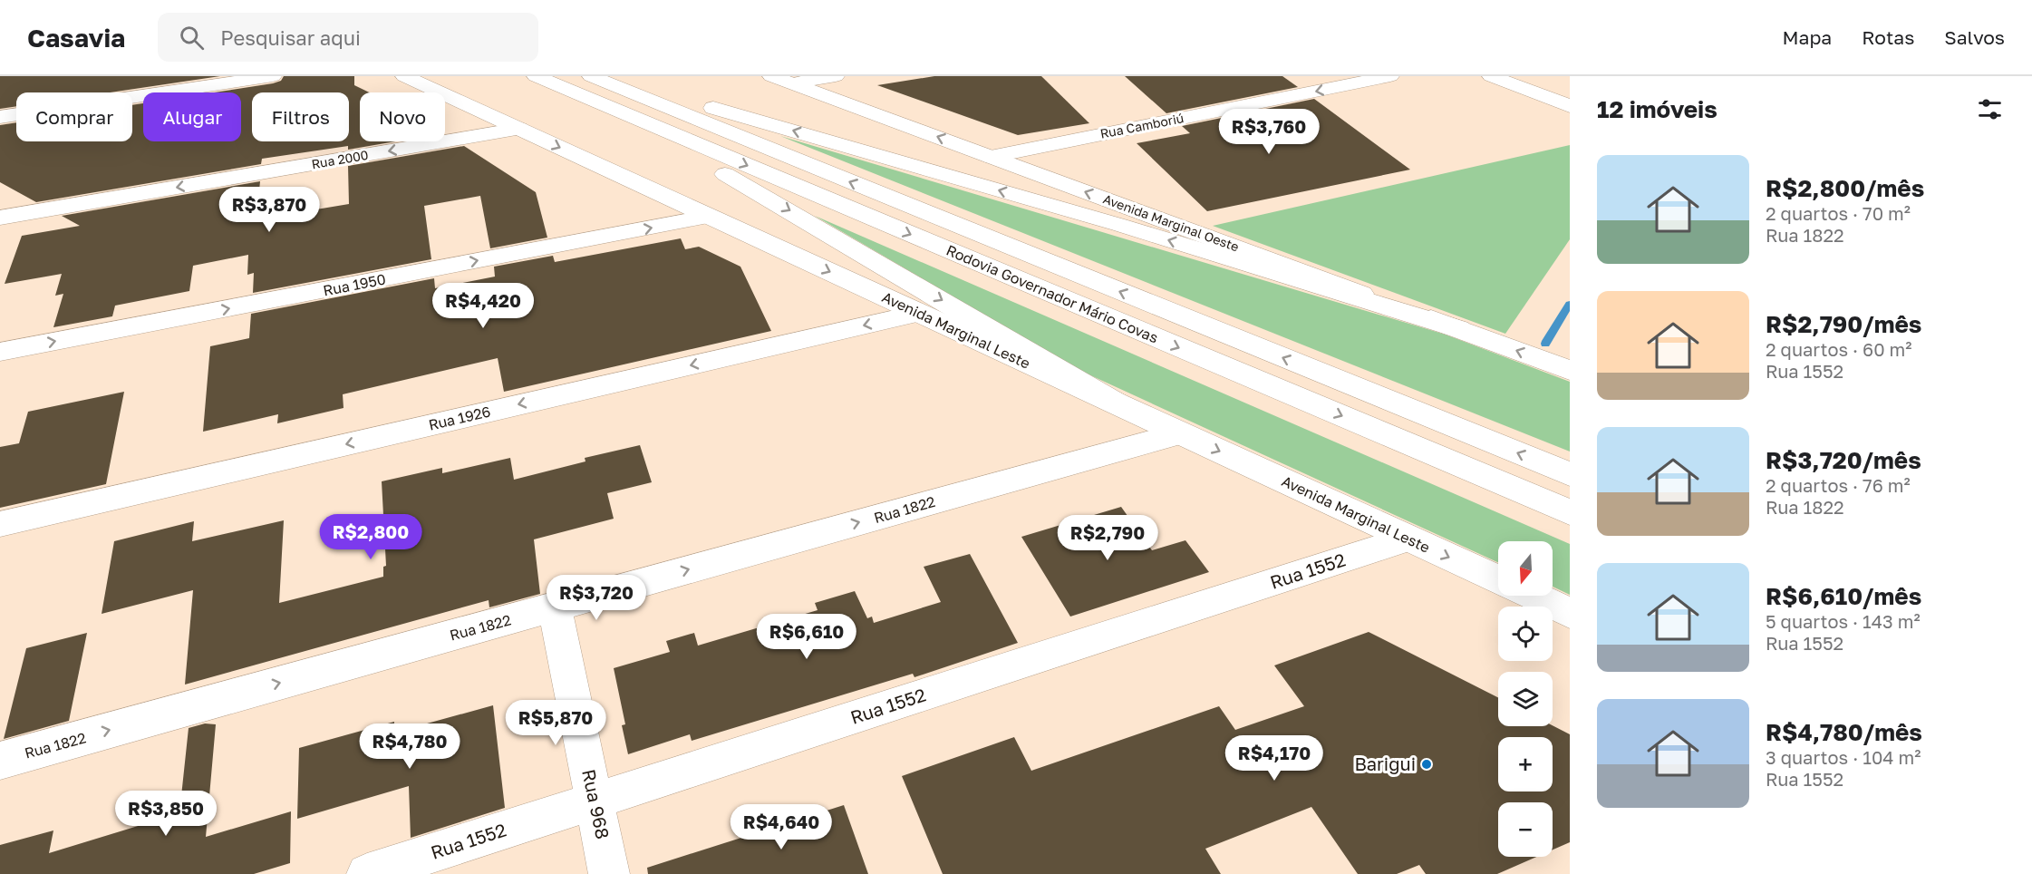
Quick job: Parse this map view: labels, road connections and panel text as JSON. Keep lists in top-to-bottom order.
{
  "streets": {
    "main road": [
      "Rua Camboriú",
      "Rua 2000",
      "Avenida Marginal Oeste",
      "Rua 1950",
      "Rodovia Governador Mário Covas",
      "Avenida Marginal Leste",
      "Rua 1926",
      "Rua 1822",
      "Rua 1552",
      "Rua 968"
    ]
  },
  "crossings": [
    ["Rua Camboriú", "Avenida Marginal Oeste"],
    ["Rua 2000", "Avenida Marginal Leste"],
    ["Rua 1950", "Avenida Marginal Leste"],
    ["Avenida Marginal Leste", "Rua 1926"],
    ["Avenida Marginal Leste", "Rua 1822"],
    ["Avenida Marginal Leste", "Rua 1552"],
    ["Rua 1822", "Rua 968"],
    ["Rua 1552", "Rua 968"]
  ],
  "one_way": ["Rua Camboriú", "Rua 1926", "Rua 1822"],
  "places": ["Barigui"],
  "north": "bottom",
  "page": {
    "header": "Casavia",
    "search": "Pesquisar aqui",
    "nav": ["Mapa", "Rotas", "Salvos"],
    "heading": "12 imóveis",
    "chip": [
      "Comprar",
      "Alugar",
      "Filtros",
      "Novo"
    ],
    "price": [
      "R$3,760",
      "R$3,870",
      "R$4,420",
      "R$2,800",
      "R$2,790",
      "R$3,720",
      "R$6,610",
      "R$5,870",
      "R$4,780",
      "R$4,170",
      "R$3,850",
      "R$4,640"
    ],
    "list": [
      {
        "name": "R$2,800/mês",
        "note": "2 quartos · 70 m² · Rua 1822"
      },
      {
        "name": "R$2,790/mês",
        "note": "2 quartos · 60 m² · Rua 1552"
      },
      {
        "name": "R$3,720/mês",
        "note": "2 quartos · 76 m² · Rua 1822"
      },
      {
        "name": "R$6,610/mês",
        "note": "5 quartos · 143 m² · Rua 1552"
      },
      {
        "name": "R$4,780/mês",
        "note": "3 quartos · 104 m² · Rua 1552"
      }
    ],
    "map_buttons": ["+", "−"]
  }
}
